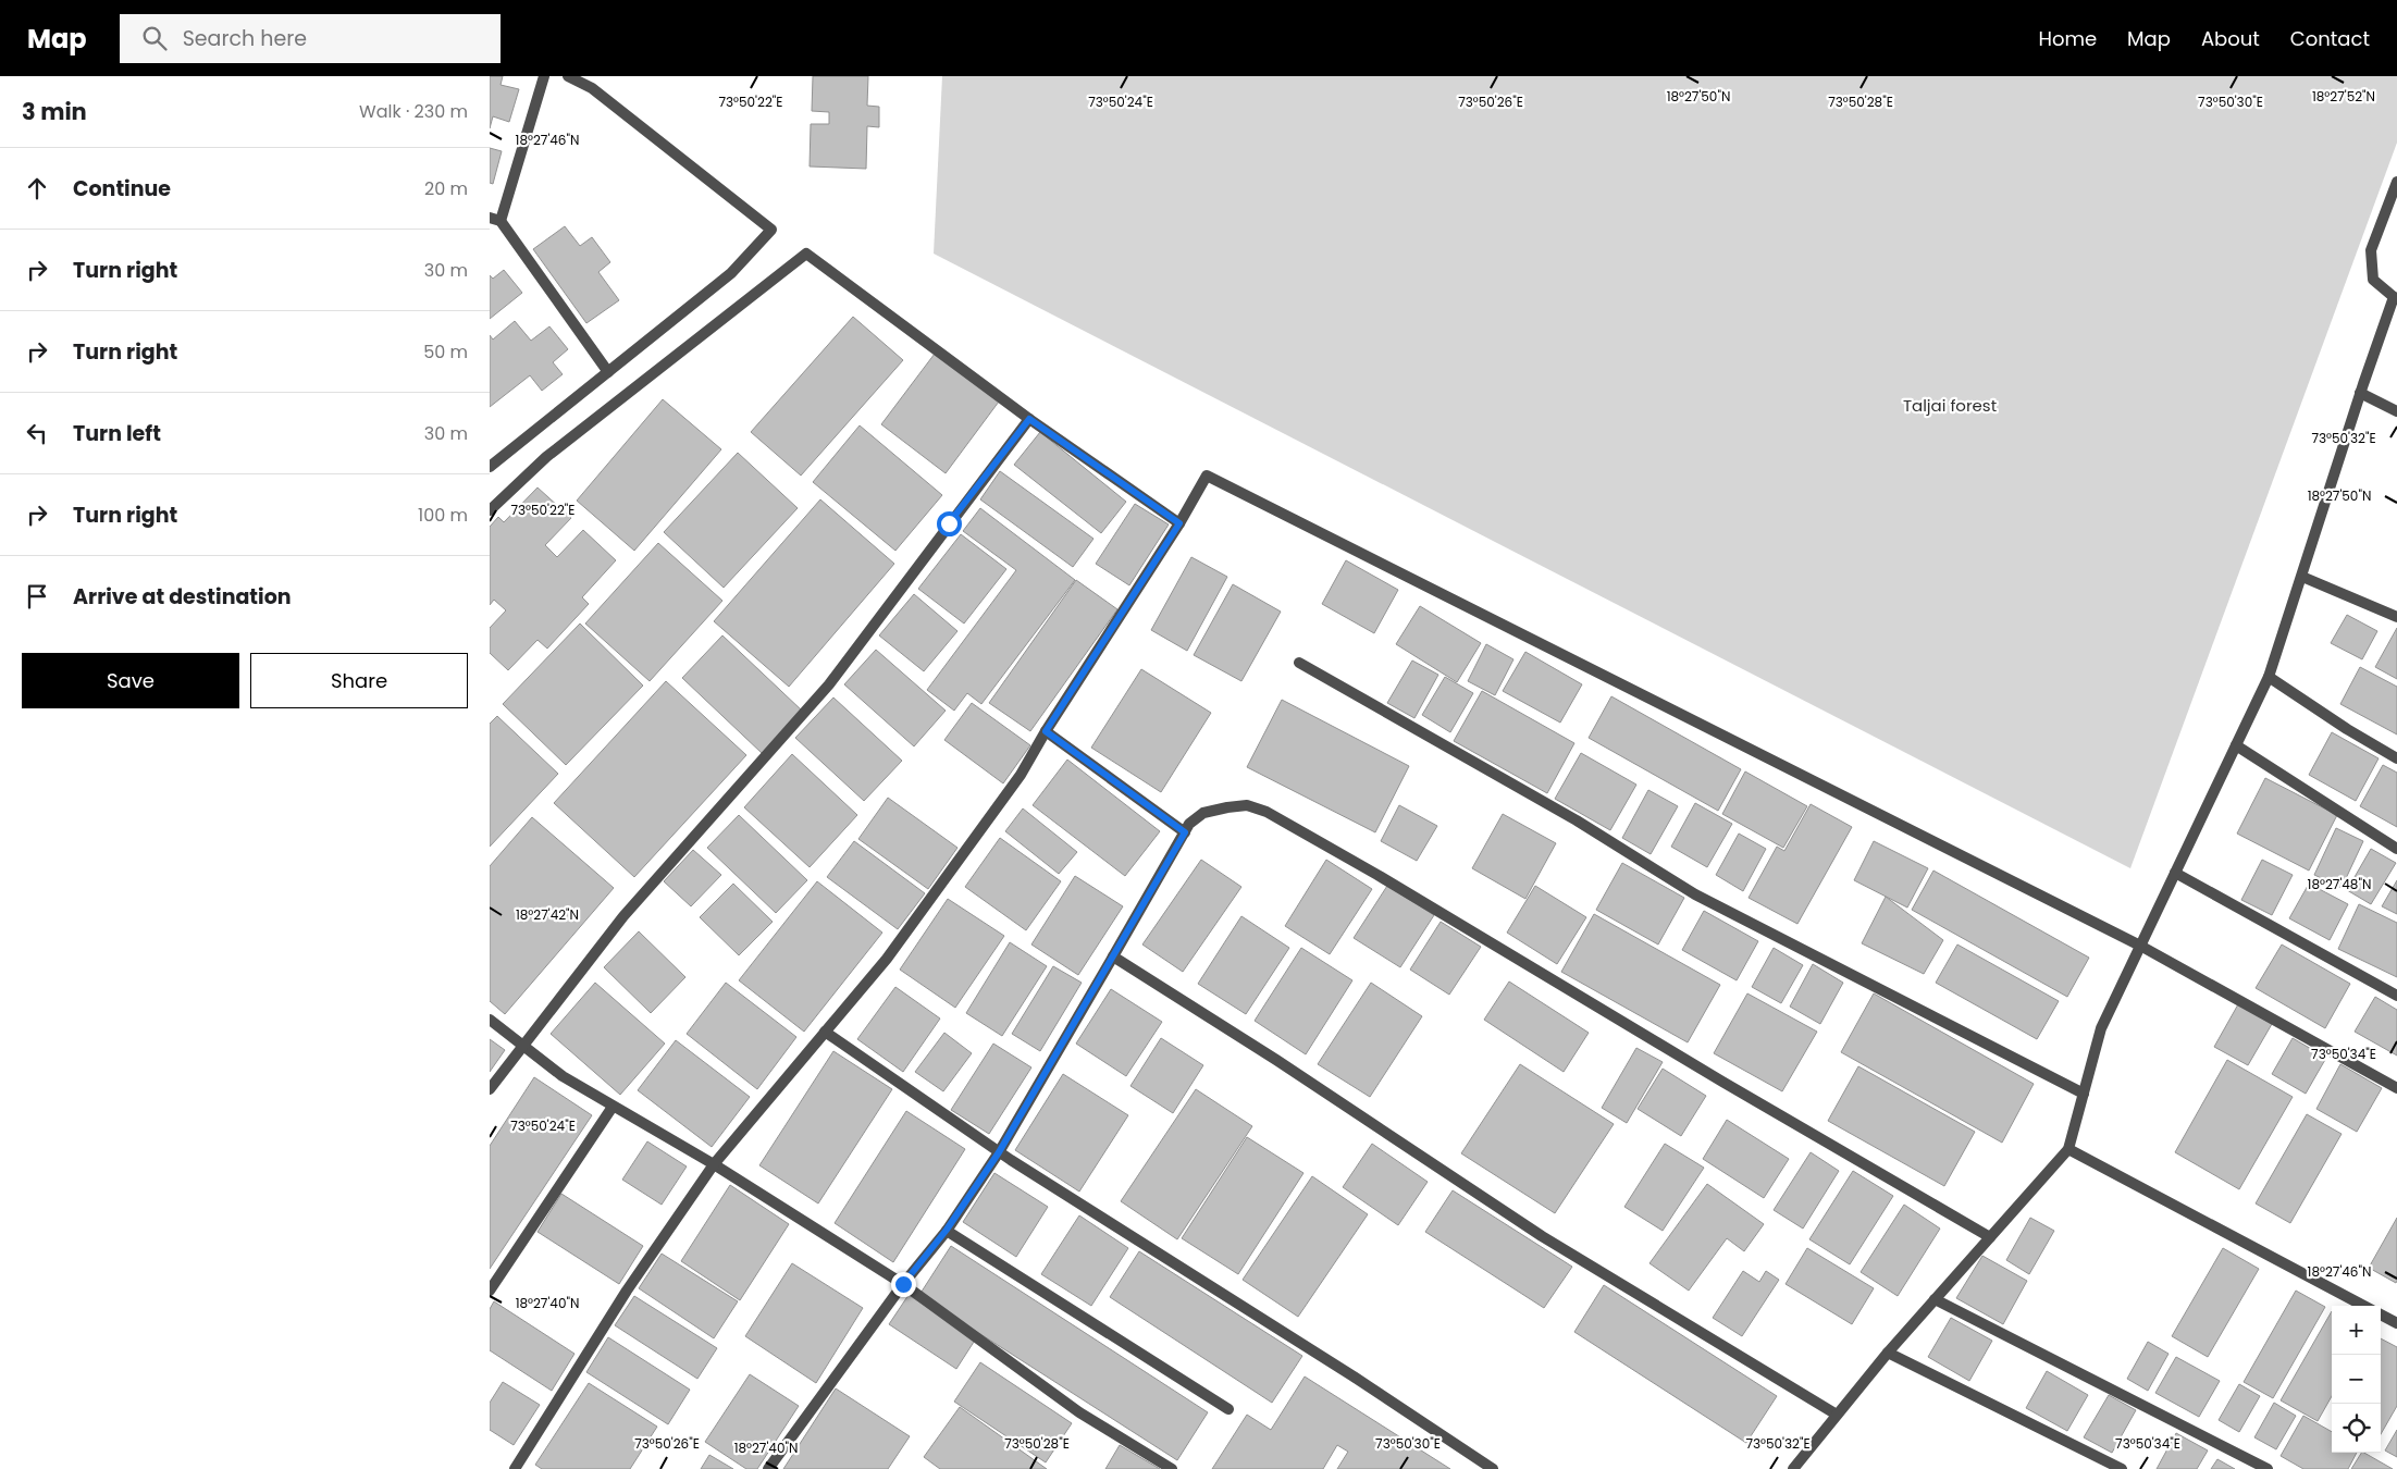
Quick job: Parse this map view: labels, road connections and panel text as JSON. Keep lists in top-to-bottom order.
{
  "parks": ["Taljai forest"],
  "page": {
    "header": "Map",
    "search": "Search here",
    "nav": [
      "Home",
      "Map",
      "About",
      "Contact"
    ],
    "heading": ["3 min", "Walk · 230 m"],
    "list": [
      ["Continue", "20 m"],
      ["Turn right", "30 m"],
      ["Turn right", "50 m"],
      ["Turn left", "30 m"],
      ["Turn right", "100 m"],
      "Arrive at destination"
    ],
    "buttons": ["Save", "Share"],
    "map_buttons": ["+", "−"]
  },
  "coordinates": [
    "18°27'52\"N",
    "18°27'50\"N",
    "73°50'22\"E",
    "73°50'24\"E",
    "73°50'26\"E",
    "73°50'28\"E",
    "73°50'30\"E",
    "18°27'46\"N",
    "73°50'32\"E",
    "18°27'48\"N",
    "18°27'42\"N",
    "73°50'34\"E",
    "18°27'40\"N"
  ]
}
